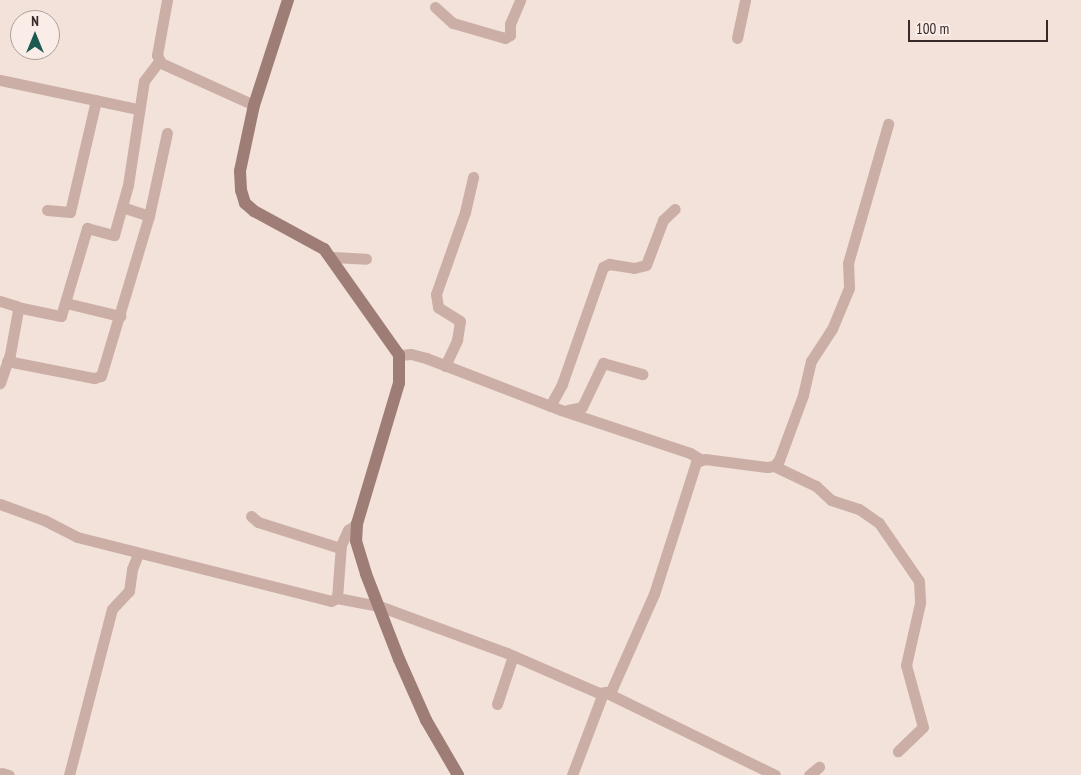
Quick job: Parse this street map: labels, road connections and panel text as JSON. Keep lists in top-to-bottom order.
{
  "scale_bar": "100 m",
  "north": "top"
}
